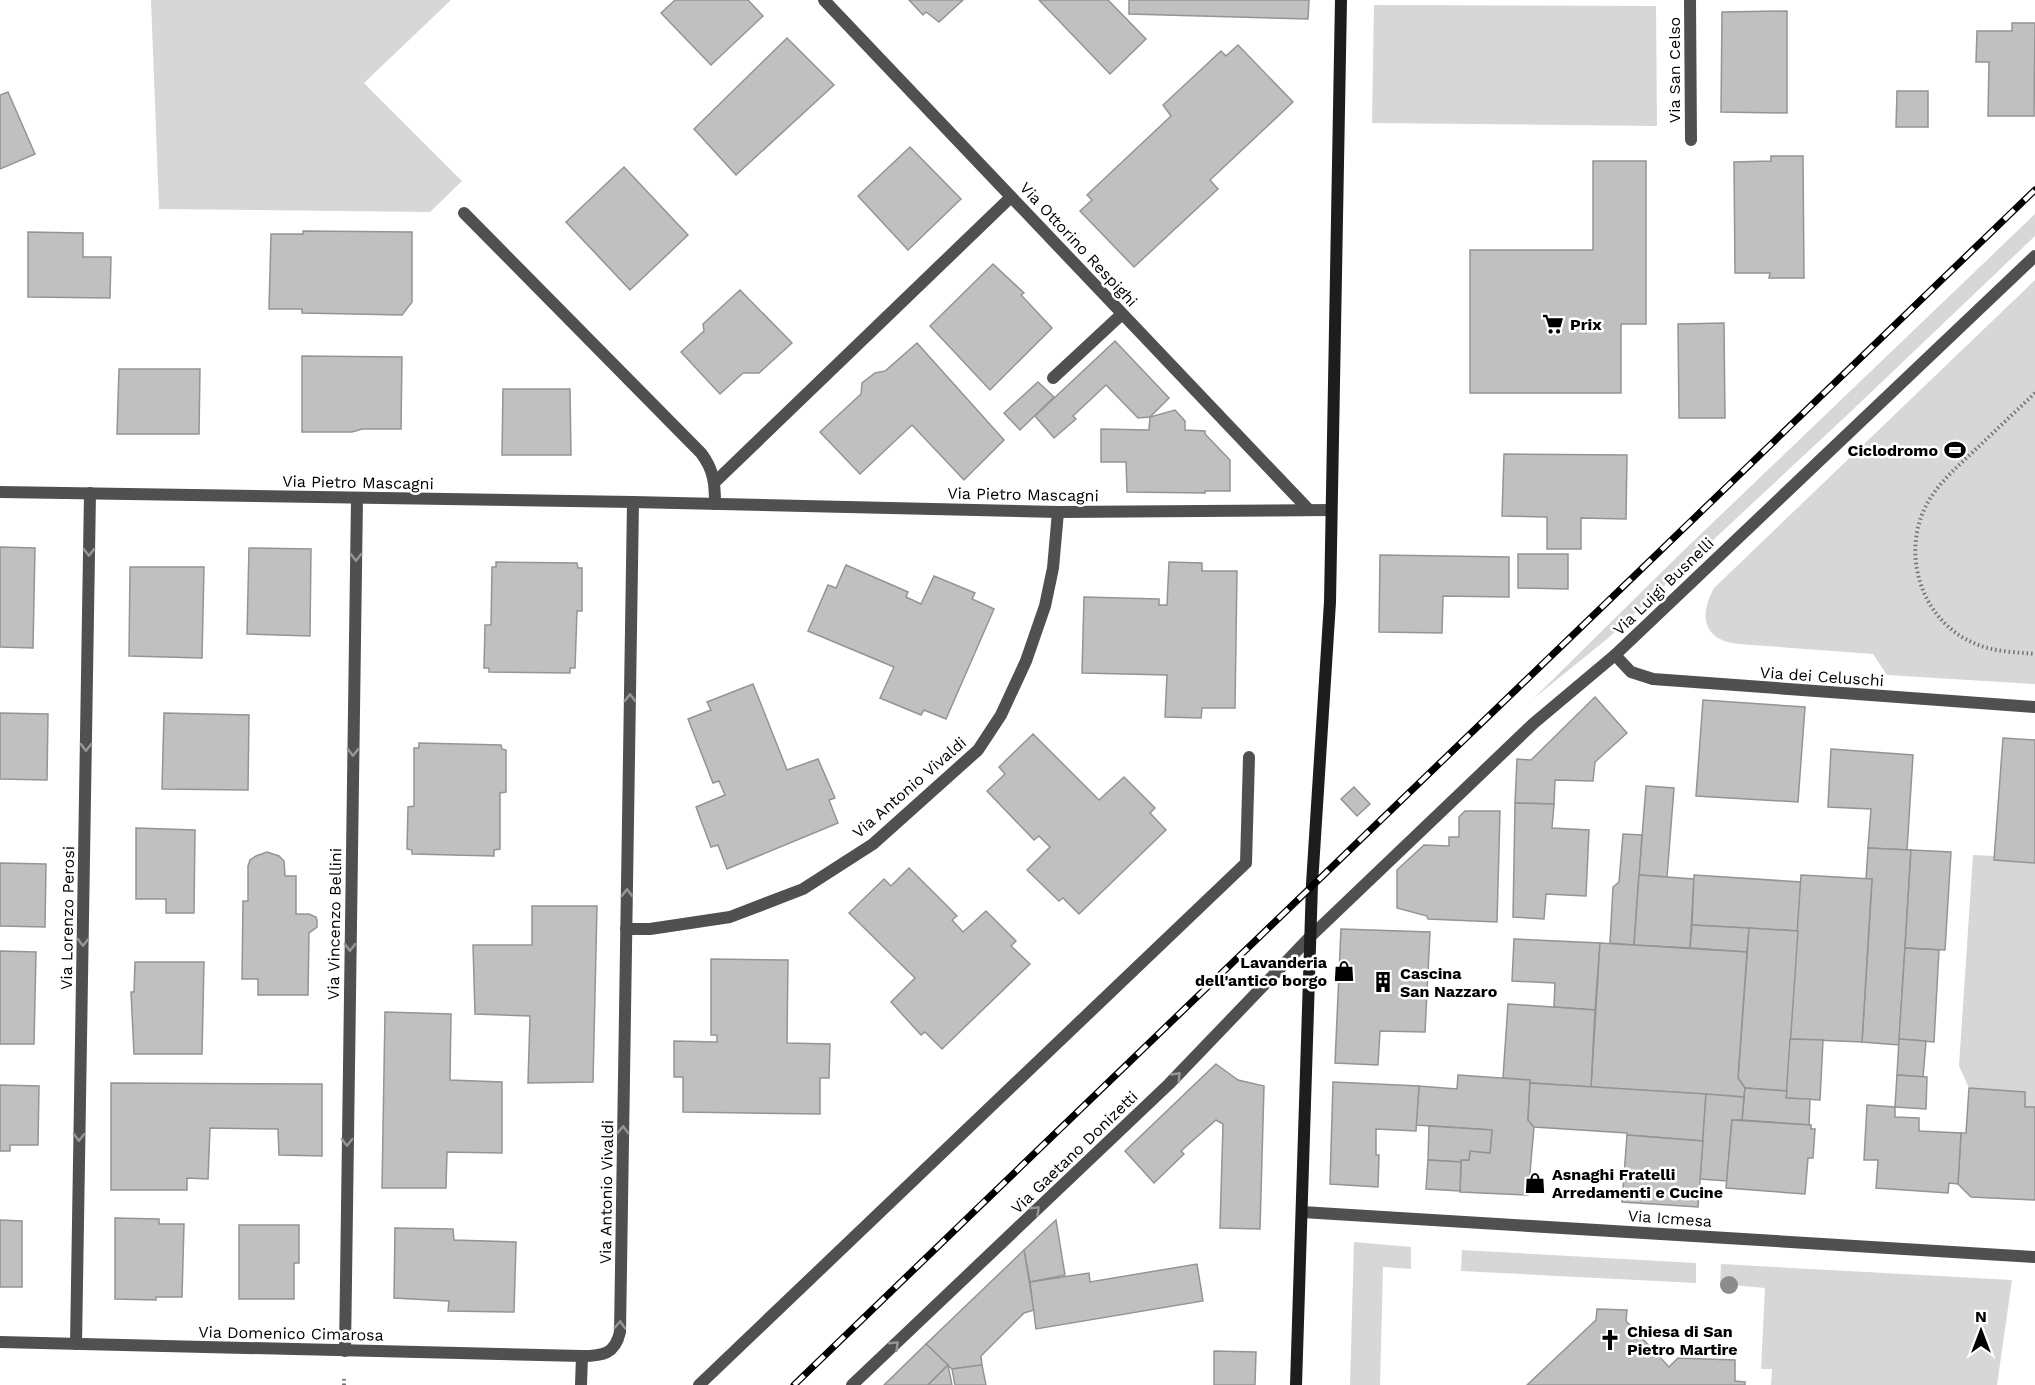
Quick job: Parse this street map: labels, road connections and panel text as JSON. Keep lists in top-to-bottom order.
{
  "streets": {
    "street": [
      "Via San Celso",
      "Via Ottorino Respighi",
      "Via Pietro Mascagni",
      "Via Luigi Busnelli",
      "Via dei Celuschi",
      "Via Antonio Vivaldi",
      "Via Lorenzo Perosi",
      "Via Vincenzo Bellini",
      "Via Gaetano Donizetti",
      "Via Icmesa",
      "Via Domenico Cimarosa"
    ]
  },
  "crossings": [
    ["Via Ottorino Respighi", "Via Pietro Mascagni"],
    ["Via Pietro Mascagni", "Via Antonio Vivaldi"],
    ["Via Pietro Mascagni", "Via Lorenzo Perosi"],
    ["Via Pietro Mascagni", "Via Vincenzo Bellini"],
    ["Via Luigi Busnelli", "Via dei Celuschi"],
    ["Via Luigi Busnelli", "Via Gaetano Donizetti"],
    ["Via Antonio Vivaldi", "Via Domenico Cimarosa"],
    ["Via Lorenzo Perosi", "Via Domenico Cimarosa"],
    ["Via Vincenzo Bellini", "Via Domenico Cimarosa"]
  ],
  "one_way": ["Via Antonio Vivaldi", "Via Lorenzo Perosi", "Via Vincenzo Bellini"],
  "places": {
    "supermarket": ["Prix"],
    "sports": ["Ciclodromo"],
    "shop": ["Lavanderia dell'antico borgo", "Asnaghi Fratelli Arredamenti e Cucine"],
    "building": ["Cascina San Nazzaro"],
    "church": ["Chiesa di San Pietro Martire"]
  },
  "north": "top"
}
